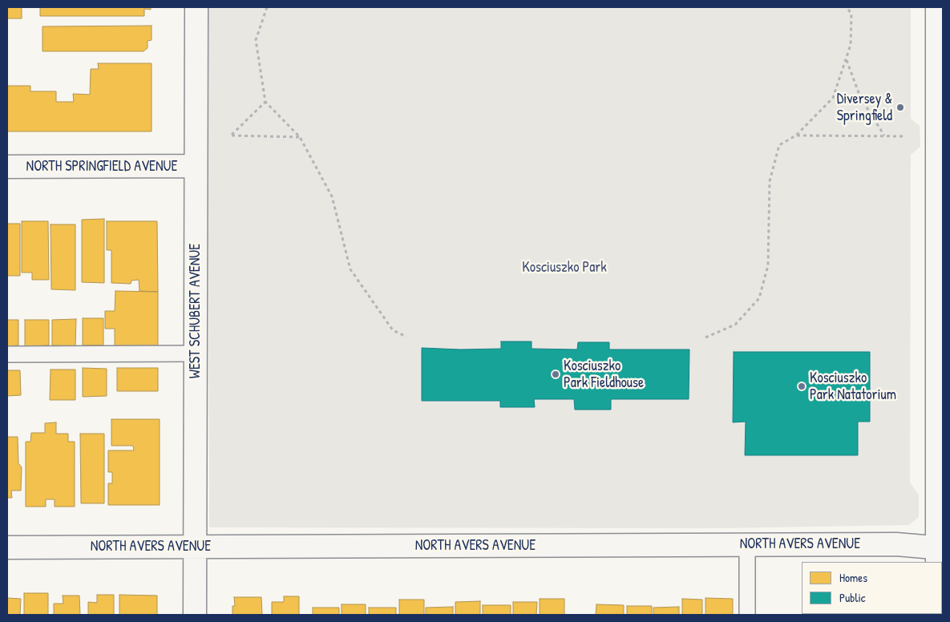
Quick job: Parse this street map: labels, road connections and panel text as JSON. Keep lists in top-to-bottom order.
{
  "streets": {
    "street": ["NORTH SPRINGFIELD AVENUE", "WEST SCHUBERT AVENUE", "NORTH AVERS AVENUE"]
  },
  "crossings": [
    ["NORTH SPRINGFIELD AVENUE", "WEST SCHUBERT AVENUE"],
    ["WEST SCHUBERT AVENUE", "NORTH AVERS AVENUE"]
  ],
  "parks": ["Kosciuszko Park"],
  "places": ["Diversey & Springfield", "Kosciuszko Park Fieldhouse", "Kosciuszko Park Natatorium"],
  "legend": ["Homes", "Public"]
}
